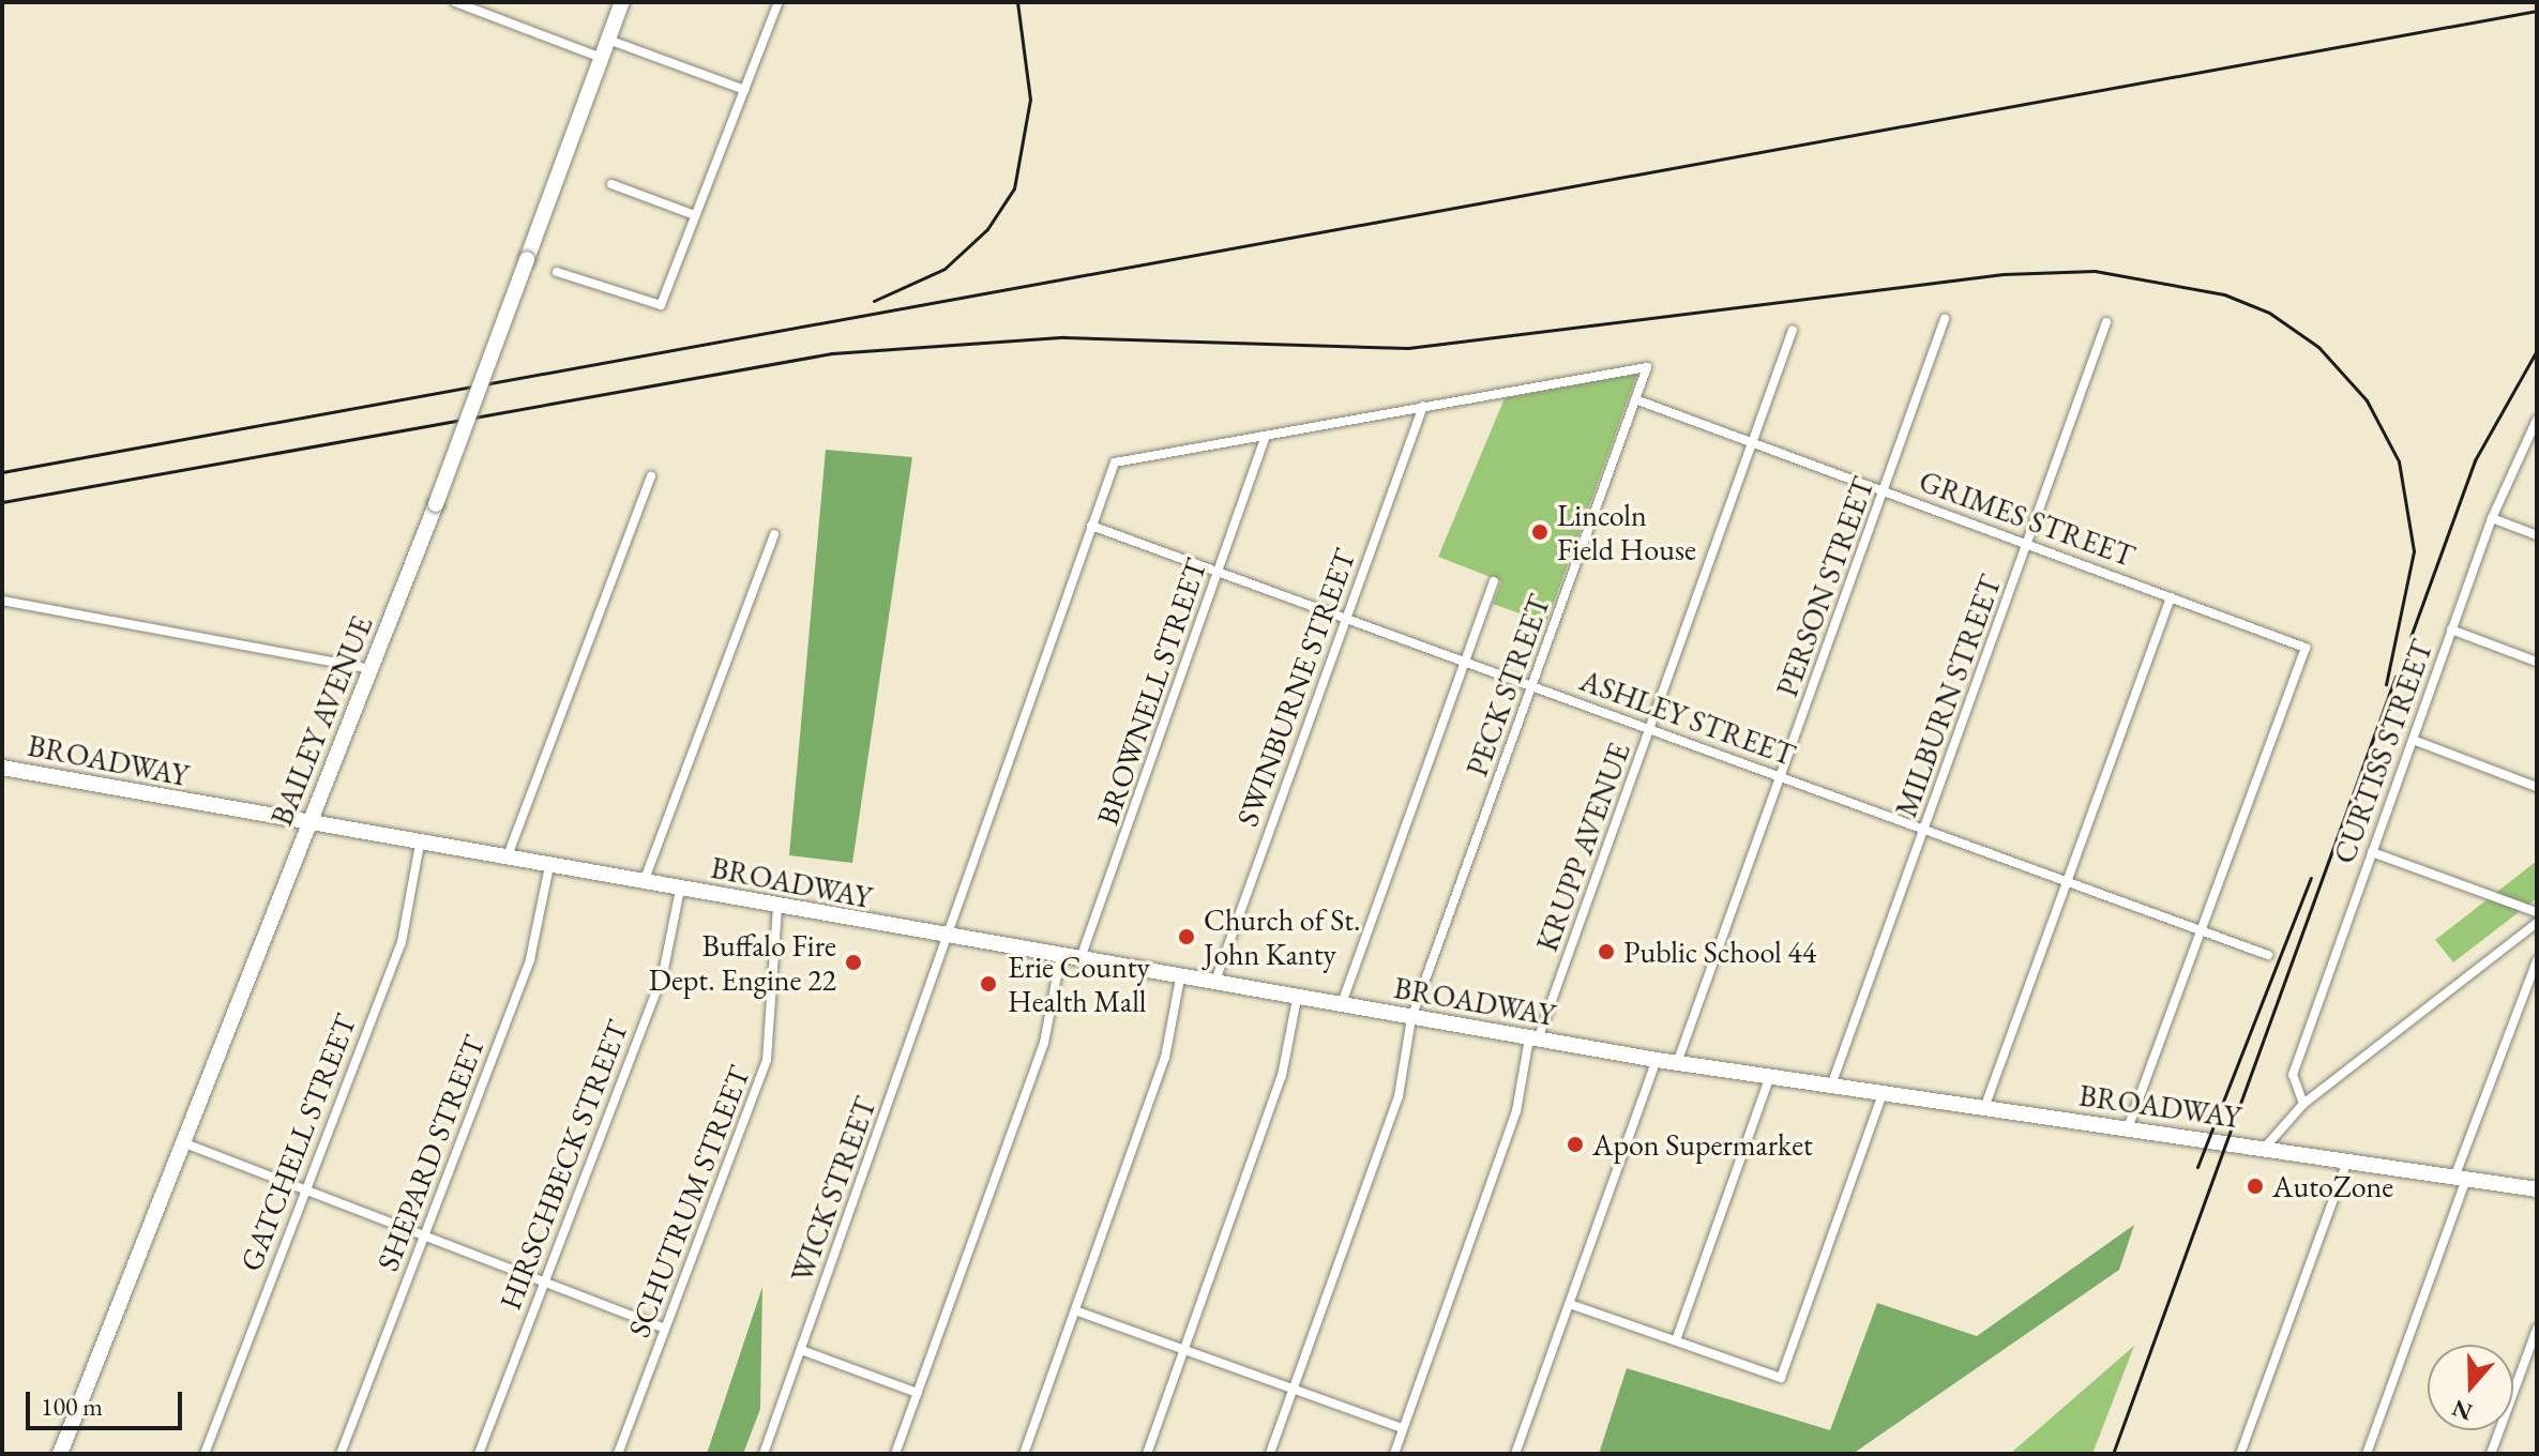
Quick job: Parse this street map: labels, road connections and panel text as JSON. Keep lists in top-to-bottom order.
{
  "streets": {
    "main road": ["BAILEY AVENUE", "BROADWAY"],
    "street": [
      "GRIMES STREET",
      "PERSON STREET",
      "PECK STREET",
      "SWINBURNE STREET",
      "BROWNELL STREET",
      "MILBURN STREET",
      "ASHLEY STREET",
      "CURTISS STREET",
      "KRUPP AVENUE",
      "GATCHELL STREET",
      "SHEPARD STREET",
      "HIRSCHBECK STREET",
      "WICK STREET",
      "SCHUTRUM STREET"
    ]
  },
  "crossings": [
    ["GRIMES STREET", "PERSON STREET"],
    ["GRIMES STREET", "PECK STREET"],
    ["GRIMES STREET", "MILBURN STREET"],
    ["GRIMES STREET", "ASHLEY STREET"],
    ["GRIMES STREET", "KRUPP AVENUE"],
    ["PERSON STREET", "ASHLEY STREET"],
    ["PERSON STREET", "BROADWAY"],
    ["PECK STREET", "SWINBURNE STREET"],
    ["PECK STREET", "ASHLEY STREET"],
    ["PECK STREET", "BROADWAY"],
    ["SWINBURNE STREET", "ASHLEY STREET"],
    ["SWINBURNE STREET", "BROADWAY"],
    ["BROWNELL STREET", "ASHLEY STREET"],
    ["BROWNELL STREET", "BROADWAY"],
    ["BROWNELL STREET", "WICK STREET"],
    ["MILBURN STREET", "ASHLEY STREET"],
    ["MILBURN STREET", "BROADWAY"],
    ["ASHLEY STREET", "KRUPP AVENUE"],
    ["ASHLEY STREET", "WICK STREET"],
    ["BAILEY AVENUE", "BROADWAY"],
    ["BROADWAY", "KRUPP AVENUE"],
    ["BROADWAY", "GATCHELL STREET"],
    ["BROADWAY", "SHEPARD STREET"],
    ["BROADWAY", "HIRSCHBECK STREET"],
    ["BROADWAY", "WICK STREET"],
    ["BROADWAY", "SCHUTRUM STREET"]
  ],
  "places": [
    "Lincoln Field House",
    "Church of St. John Kanty",
    "Public School 44",
    "Buffalo Fire Dept. Engine 22",
    "Erie County Health Mall",
    "Apon Supermarket",
    "AutoZone"
  ],
  "scale_bar": "100 m",
  "north": "bottom"
}
